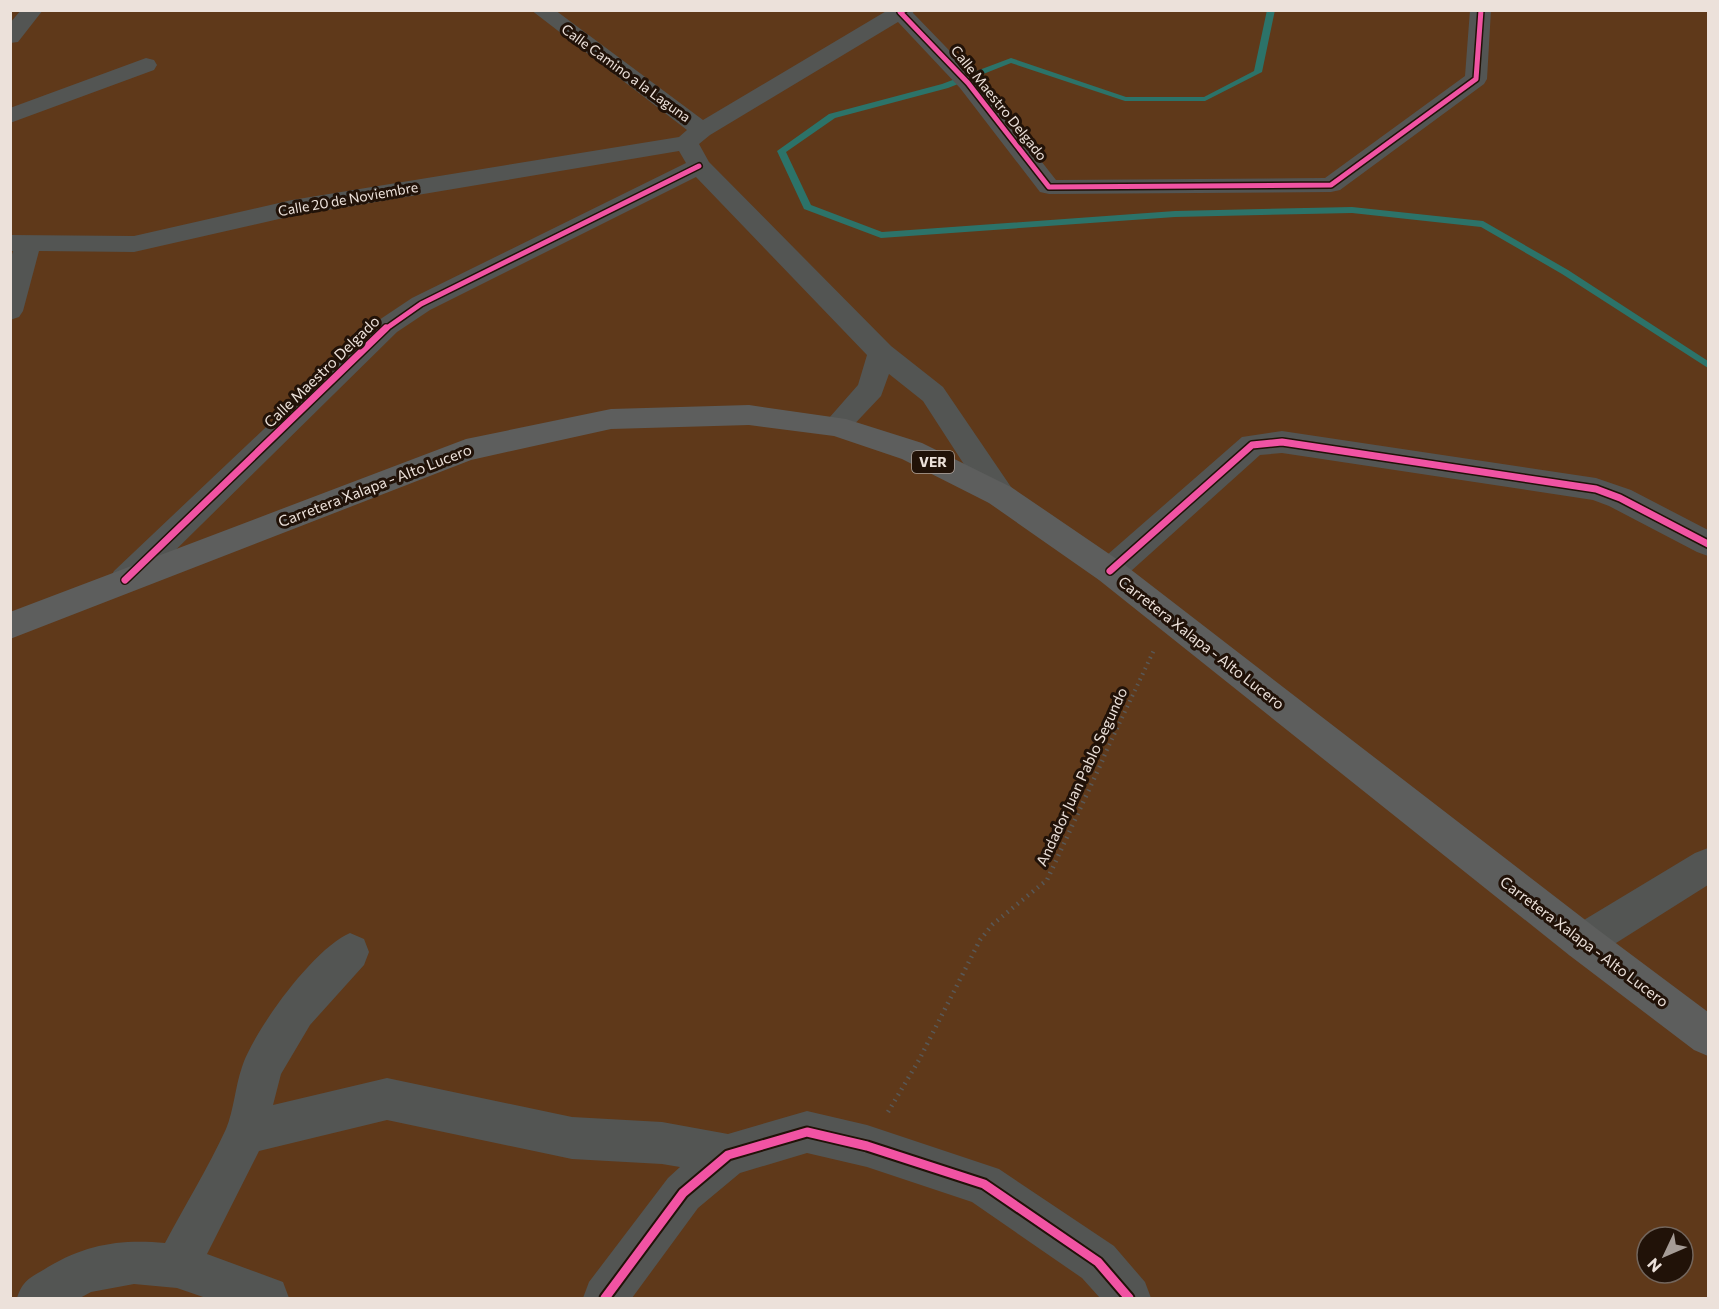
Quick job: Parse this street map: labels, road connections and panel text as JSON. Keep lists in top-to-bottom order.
{
  "streets": {
    "main road": ["VER", "Carretera Xalapa - Alto Lucero"],
    "street": ["Calle Camino a la Laguna", "Calle Maestro Delgado", "Calle 20 de Noviembre"],
    "path": ["Andador Juan Pablo Segundo"]
  },
  "crossings": [
    ["Calle Camino a la Laguna", "Calle Maestro Delgado"],
    ["Calle Camino a la Laguna", "Calle 20 de Noviembre"],
    ["Calle Maestro Delgado", "Calle 20 de Noviembre"],
    ["Calle Maestro Delgado", "Carretera Xalapa - Alto Lucero"],
    ["Carretera Xalapa - Alto Lucero", "Andador Juan Pablo Segundo"]
  ],
  "north": "bottom left"
}
